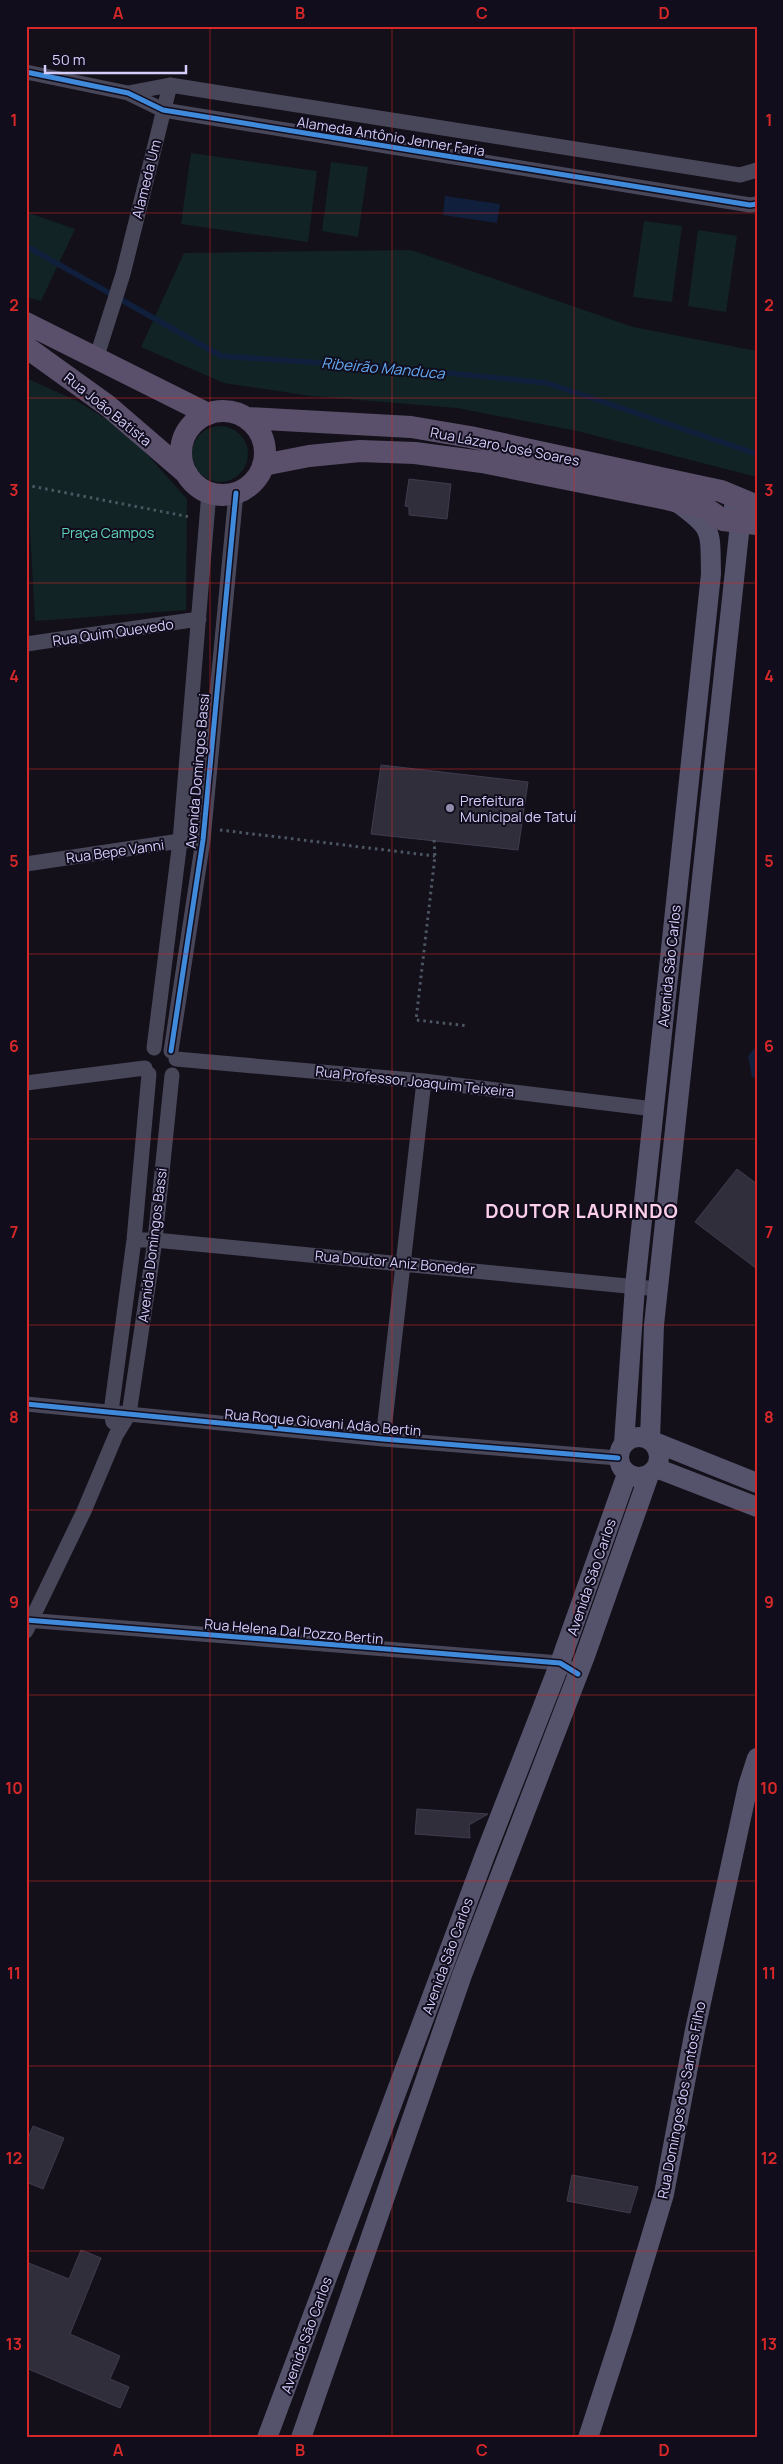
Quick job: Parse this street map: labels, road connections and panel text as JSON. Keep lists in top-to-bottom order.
{
  "streets": {
    "main road": [
      "Rua João Batista",
      "Rua Lázaro José Soares",
      "Avenida São Carlos",
      "Rua Domingos dos Santos Filho"
    ],
    "street": [
      "Alameda Antônio Jenner Faria",
      "Alameda Um",
      "Rua Quim Quevedo",
      "Avenida Domingos Bassi",
      "Rua Bepe Vanni",
      "Rua Professor Joaquim Teixeira",
      "Rua Doutor Aniz Boneder",
      "Rua Roque Giovani Adão Bertin",
      "Rua Helena Dal Pozzo Bertin"
    ]
  },
  "crossings": [
    ["Alameda Antônio Jenner Faria", "Alameda Um"],
    ["Rua João Batista", "Rua Lázaro José Soares"],
    ["Rua João Batista", "Avenida Domingos Bassi"],
    ["Rua Lázaro José Soares", "Avenida Domingos Bassi"],
    ["Rua Lázaro José Soares", "Avenida São Carlos"],
    ["Rua Quim Quevedo", "Avenida Domingos Bassi"],
    ["Avenida Domingos Bassi", "Rua Bepe Vanni"],
    ["Avenida Domingos Bassi", "Rua Professor Joaquim Teixeira"],
    ["Avenida Domingos Bassi", "Rua Doutor Aniz Boneder"],
    ["Avenida Domingos Bassi", "Rua Roque Giovani Adão Bertin"],
    ["Avenida São Carlos", "Rua Professor Joaquim Teixeira"],
    ["Avenida São Carlos", "Rua Doutor Aniz Boneder"],
    ["Avenida São Carlos", "Rua Roque Giovani Adão Bertin"],
    ["Avenida São Carlos", "Rua Helena Dal Pozzo Bertin"]
  ],
  "districts": ["DOUTOR LAURINDO"],
  "water": ["Ribeirão Manduca"],
  "parks": ["Praça Campos"],
  "places": ["Prefeitura Municipal de Tatuí"],
  "scale_bar": "50 m",
  "grid": {
    "columns": [
      "A",
      "B",
      "C",
      "D"
    ],
    "rows": [
      "1",
      "2",
      "3",
      "4",
      "5",
      "6",
      "7",
      "8",
      "9",
      "10",
      "11",
      "12",
      "13"
    ]
  }
}
